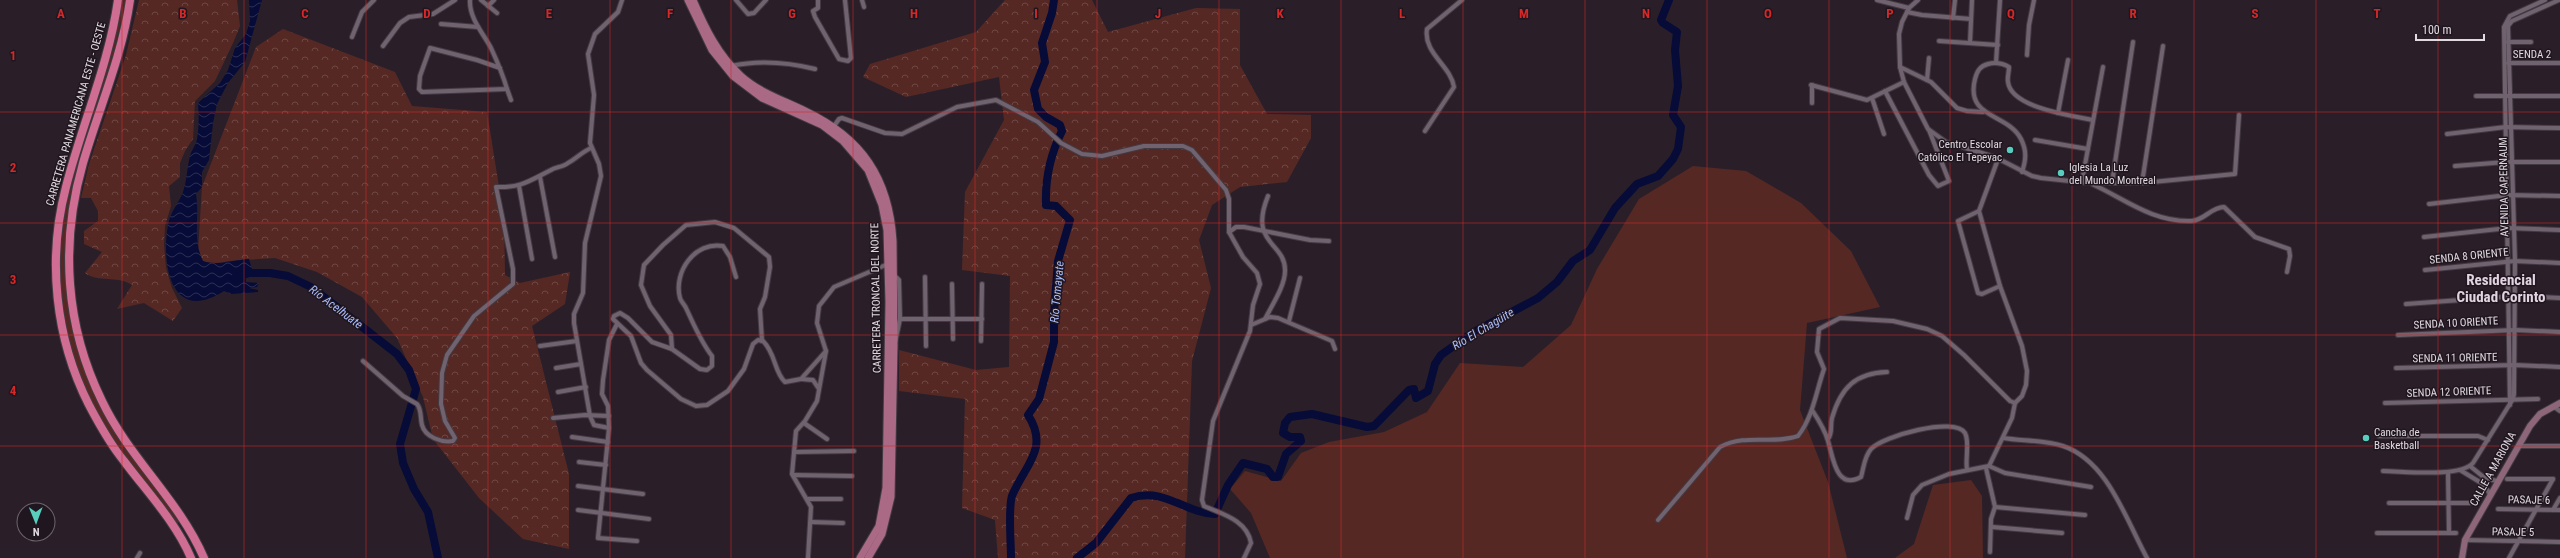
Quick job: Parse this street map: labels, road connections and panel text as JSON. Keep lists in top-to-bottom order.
{
  "streets": {
    "highway": ["CARRETERA PANAMERICANA ESTE - OESTE"],
    "main road": ["CARRETERA TRONCAL DEL NORTE", "CALLE A MARIONA"],
    "street": [
      "SENDA 2",
      "AVENIDA CAPERNAUM",
      "SENDA 8 ORIENTE",
      "SENDA 10 ORIENTE",
      "SENDA 11 ORIENTE",
      "SENDA 12 ORIENTE",
      "PASAJE 6",
      "PASAJE 5"
    ]
  },
  "crossings": [
    ["SENDA 2", "AVENIDA CAPERNAUM"],
    ["AVENIDA CAPERNAUM", "SENDA 8 ORIENTE"],
    ["AVENIDA CAPERNAUM", "SENDA 10 ORIENTE"],
    ["AVENIDA CAPERNAUM", "SENDA 11 ORIENTE"],
    ["AVENIDA CAPERNAUM", "SENDA 12 ORIENTE"],
    ["CALLE A MARIONA", "PASAJE 5"]
  ],
  "districts": ["Residencial Ciudad Corinto"],
  "water": ["Río Tomayate", "Río Acelhuate", "Río El Chagüite"],
  "places": ["Centro Escolar Católico El Tepeyac", "Iglesia La Luz del Mundo Montreal", "Cancha de Basketball"],
  "scale_bar": "100 m",
  "north": "bottom",
  "grid": {
    "columns": [
      "A",
      "B",
      "C",
      "D",
      "E",
      "F",
      "G",
      "H",
      "I",
      "J",
      "K",
      "L",
      "M",
      "N",
      "O",
      "P",
      "Q",
      "R",
      "S",
      "T"
    ],
    "rows": [
      "1",
      "2",
      "3",
      "4"
    ]
  }
}
